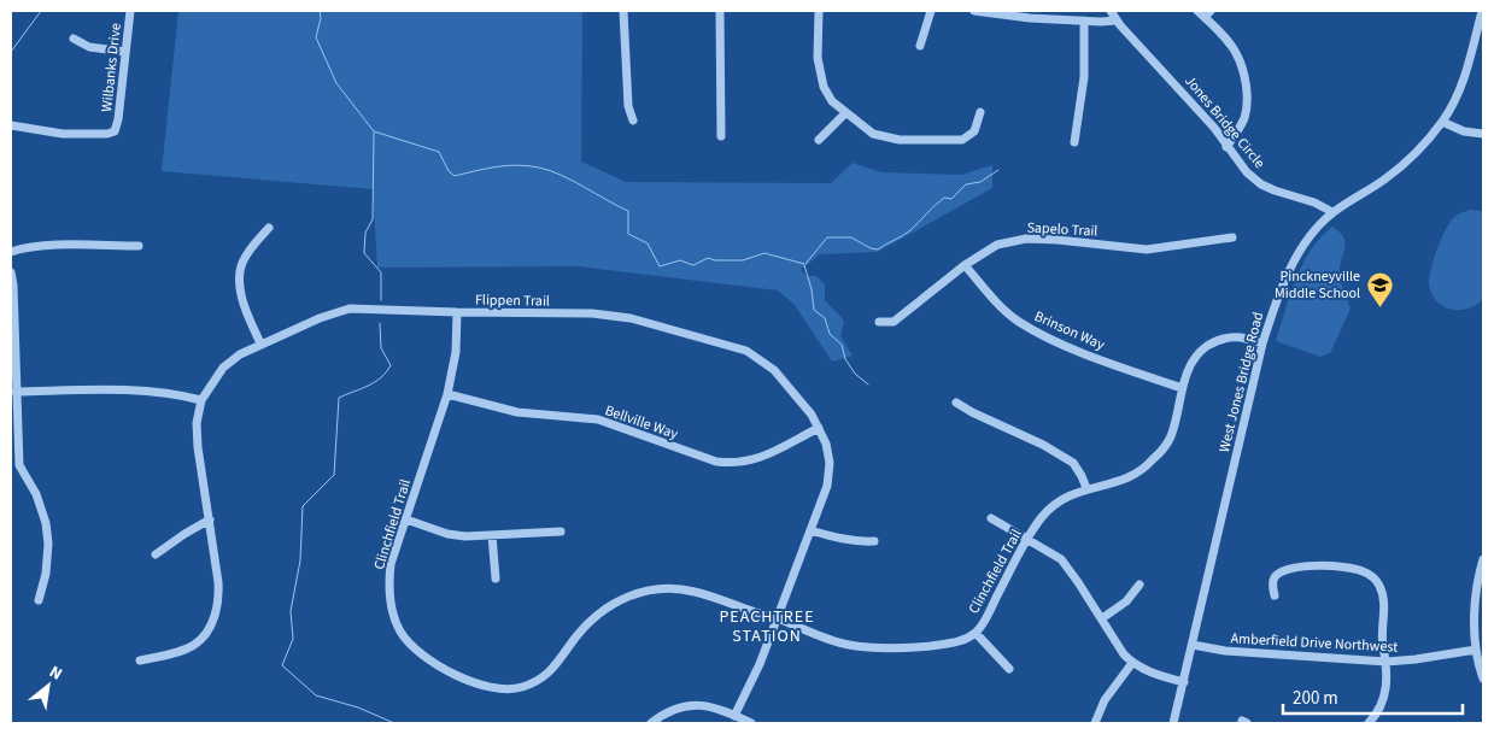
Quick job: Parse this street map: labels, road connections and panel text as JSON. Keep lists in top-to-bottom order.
{
  "streets": {
    "street": [
      "Wilbanks Drive",
      "Jones Bridge Circle",
      "Sapelo Trail",
      "Flippen Trail",
      "Brinson Way",
      "West Jones Bridge Road",
      "Bellville Way",
      "Clinchfield Trail",
      "Amberfield Drive Northwest"
    ]
  },
  "crossings": [
    ["Jones Bridge Circle", "West Jones Bridge Road"],
    ["Sapelo Trail", "Brinson Way"],
    ["Flippen Trail", "Bellville Way"],
    ["Flippen Trail", "Clinchfield Trail"],
    ["Brinson Way", "Clinchfield Trail"],
    ["West Jones Bridge Road", "Clinchfield Trail"],
    ["West Jones Bridge Road", "Amberfield Drive Northwest"],
    ["Bellville Way", "Clinchfield Trail"]
  ],
  "districts": ["PEACHTREE STATION"],
  "places": {
    "school or university": ["Pinckneyville Middle School"]
  },
  "scale_bar": "200 m",
  "north": "top right"
}
